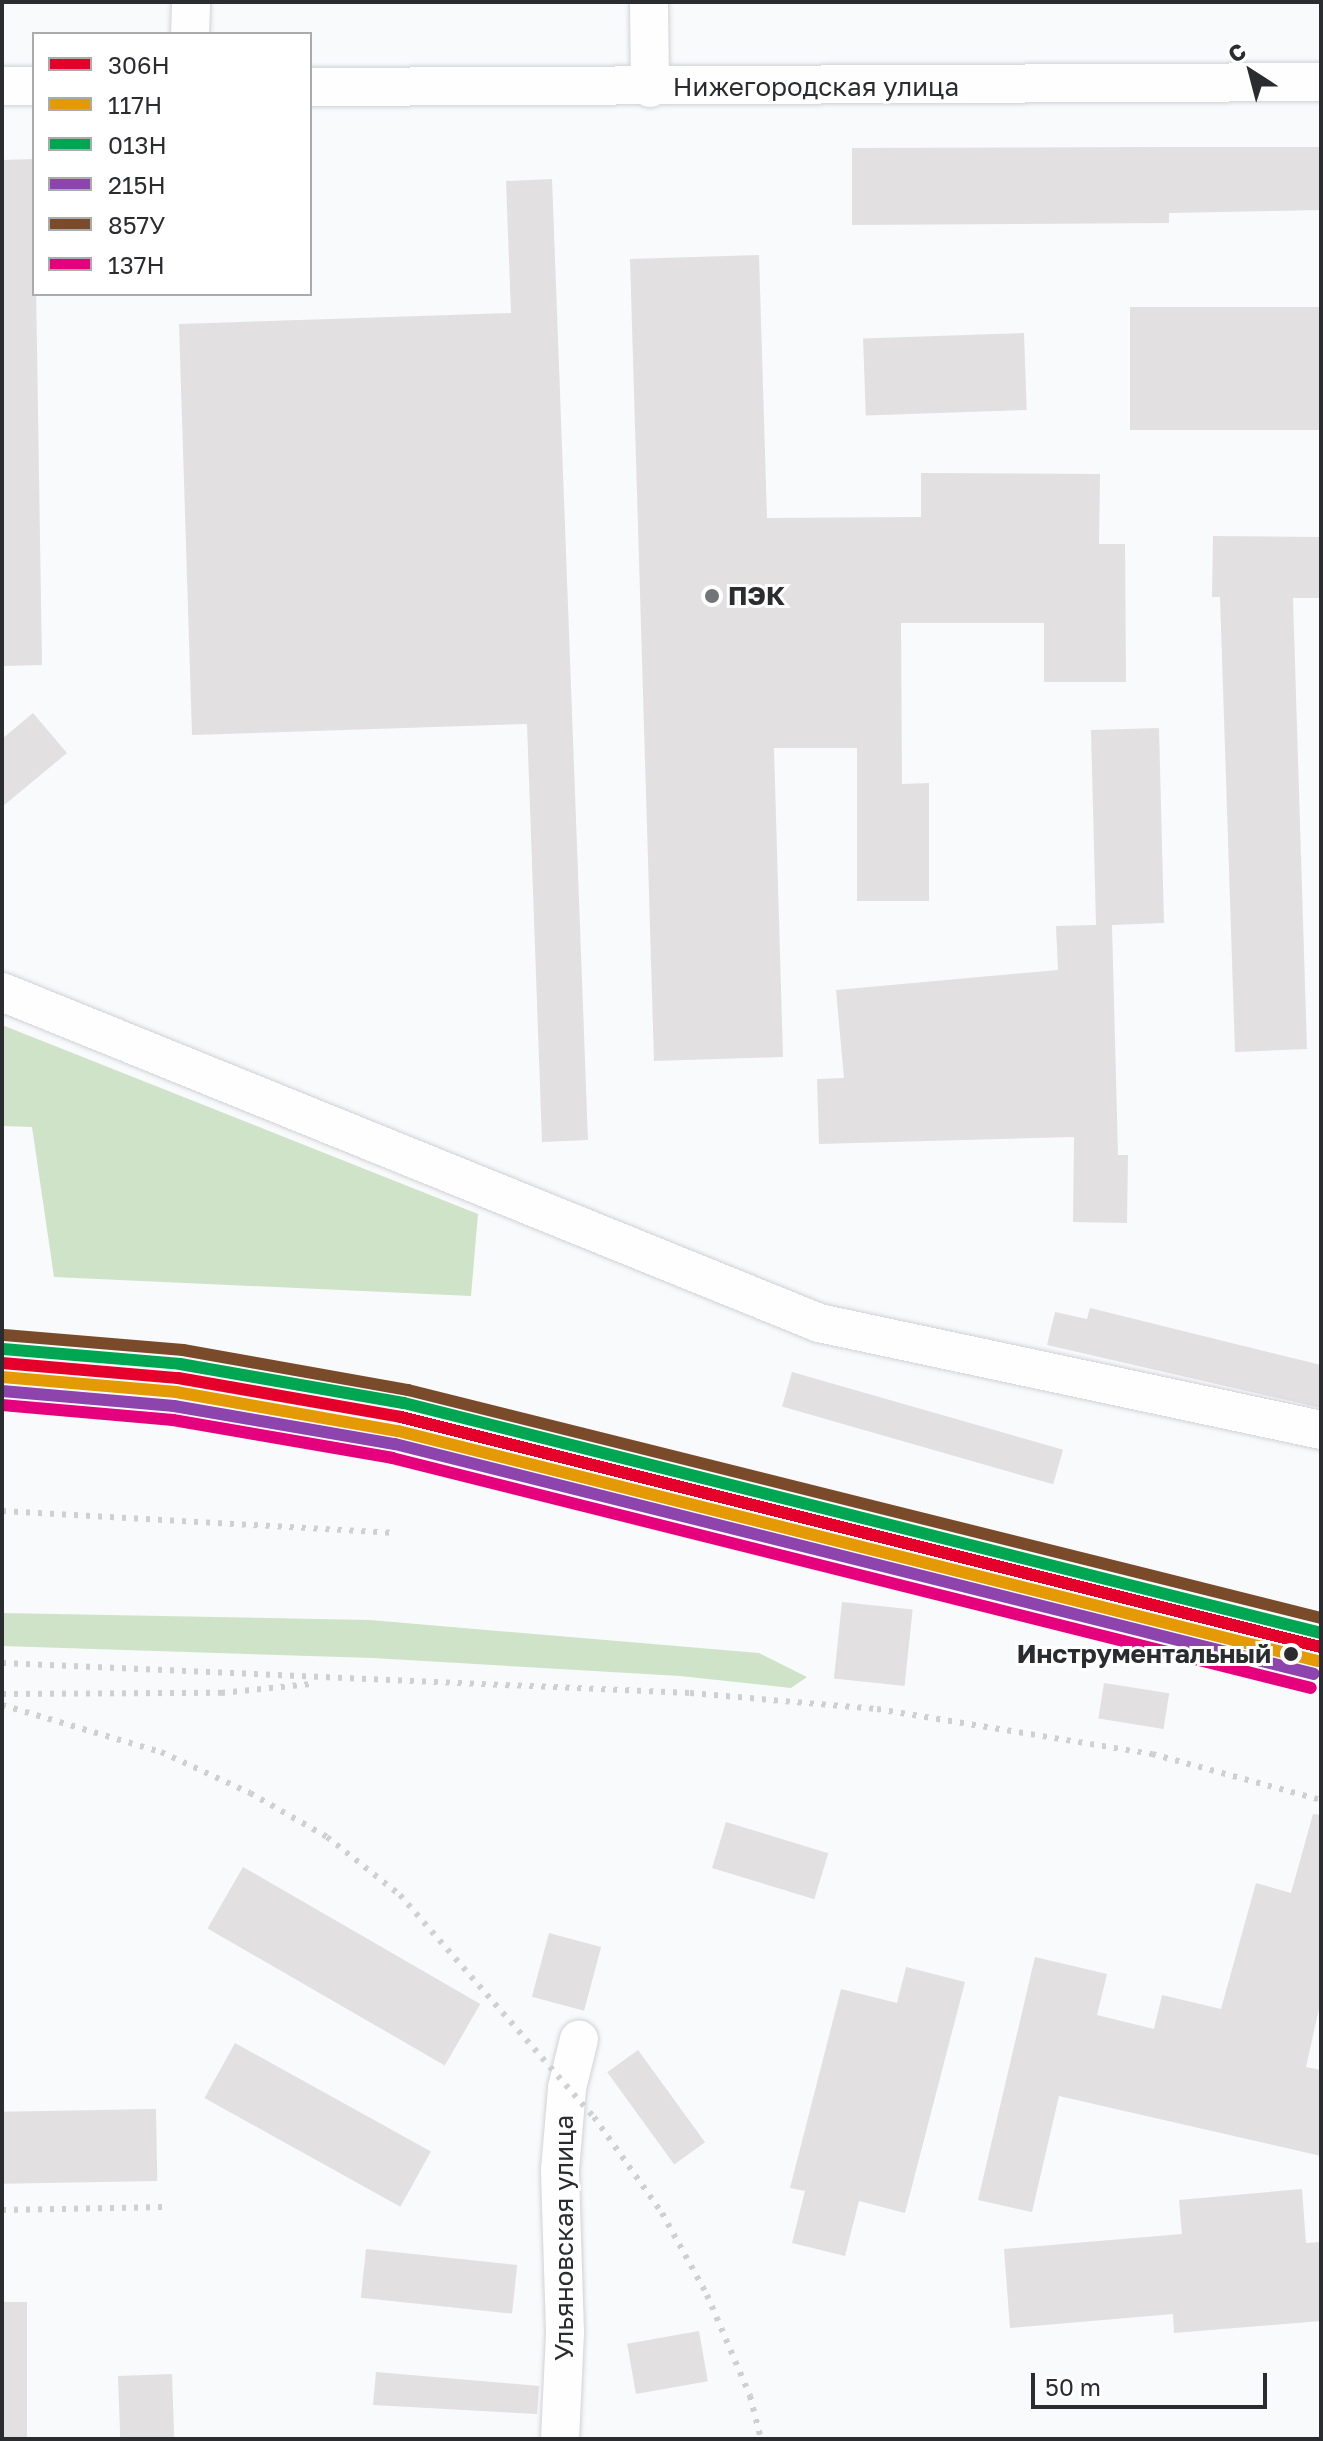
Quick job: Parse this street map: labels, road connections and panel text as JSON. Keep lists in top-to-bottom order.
{
  "streets": {
    "street": ["Нижегородская улица", "Ульяновская улица"]
  },
  "places": ["ПЭК", "Инструментальный"],
  "lines": [
    "transit line 857У",
    "transit line 013Н",
    "transit line 306Н",
    "transit line 117Н",
    "transit line 215Н",
    "transit line 137Н"
  ],
  "legend": [
    "306Н",
    "117Н",
    "013Н",
    "215Н",
    "857У",
    "137Н"
  ],
  "scale_bar": "50 m",
  "north": "top left"
}
